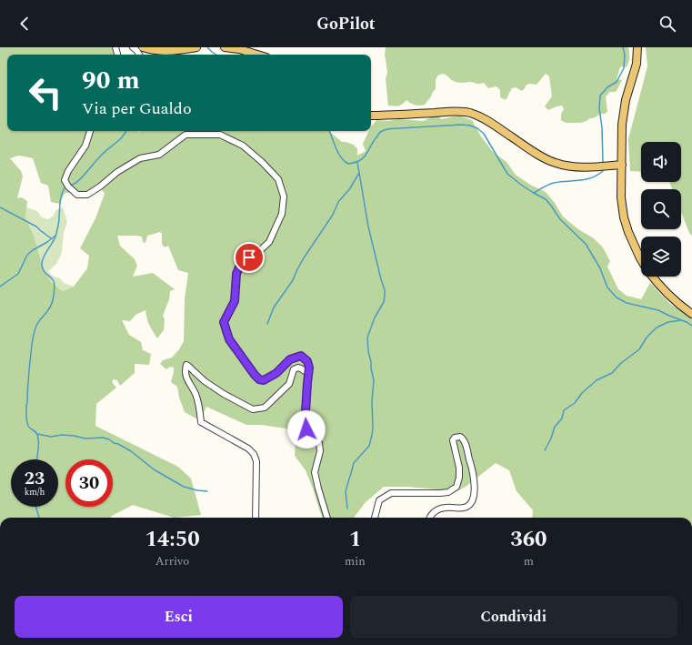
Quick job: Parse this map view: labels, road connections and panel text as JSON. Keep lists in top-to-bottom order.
{
  "page": {
    "header": "GoPilot",
    "turn": ["90 m", "Via per Gualdo"],
    "speed": "23 km/h",
    "limit": "30",
    "eta": [
      "14:50",
      "Arrivo",
      "1",
      "min",
      "360",
      "m"
    ],
    "buttons": ["Esci", "Condividi"]
  }
}
